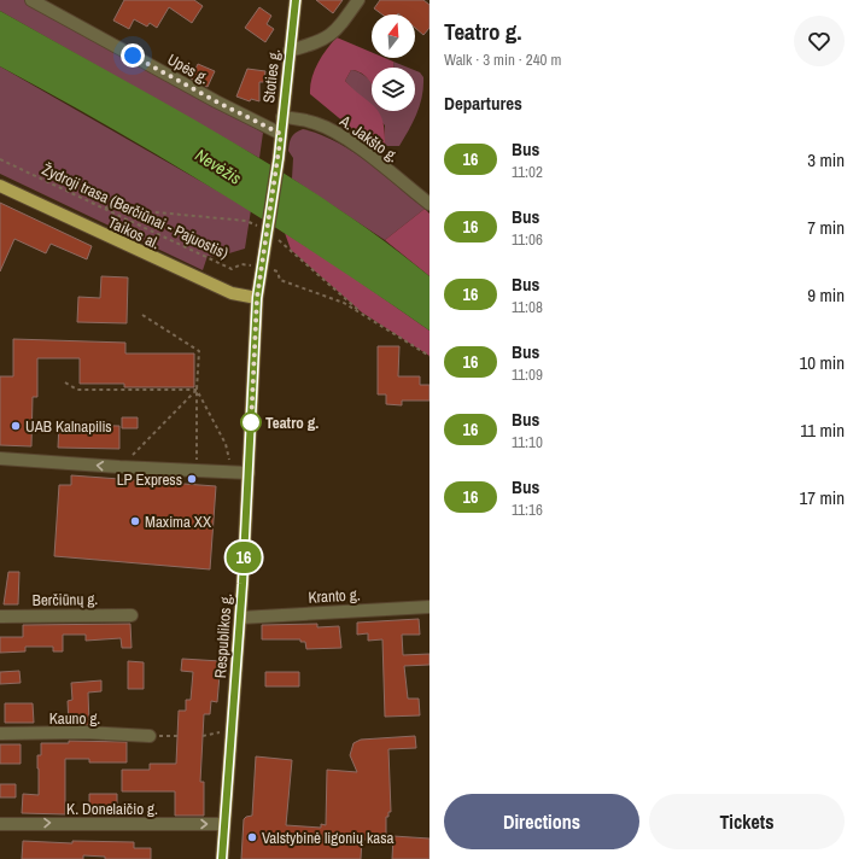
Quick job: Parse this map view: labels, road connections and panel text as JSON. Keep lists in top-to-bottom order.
{
  "streets": {
    "main road": ["Stoties g.", "Taikos al.", "Respublikos g."],
    "street": [
      "Upės g.",
      "A. Jakšto g.",
      "Kranto g.",
      "Berčiūnų g.",
      "Kauno g.",
      "K. Donelaičio g."
    ],
    "path": ["Žydroji trasa (Berčiūnai - Pajuostis)"]
  },
  "crossings": [
    ["Upės g.", "Stoties g."],
    ["Stoties g.", "A. Jakšto g."],
    ["Stoties g.", "Žydroji trasa (Berčiūnai - Pajuostis)"],
    ["Stoties g.", "Taikos al."],
    ["Stoties g.", "Respublikos g."],
    ["Taikos al.", "Respublikos g."],
    ["Kranto g.", "Respublikos g."],
    ["Respublikos g.", "K. Donelaičio g."]
  ],
  "one_way": ["K. Donelaičio g."],
  "water": ["Nevėžis"],
  "places": [
    "Teatro g.",
    "UAB Kalnapilis",
    "LP Express",
    "Maxima XX",
    "Valstybinė ligonių kasa"
  ],
  "lines": ["bus line 16"],
  "north": "top",
  "page": {
    "on_map": "16",
    "heading": [
      ["Teatro g.", "Walk · 3 min · 240 m"],
      "Departures"
    ],
    "list": [
      {
        "mark": "16",
        "name": "Bus",
        "note": "11:02",
        "value": "3 min"
      },
      {
        "mark": "16",
        "name": "Bus",
        "note": "11:06",
        "value": "7 min"
      },
      {
        "mark": "16",
        "name": "Bus",
        "note": "11:08",
        "value": "9 min"
      },
      {
        "mark": "16",
        "name": "Bus",
        "note": "11:09",
        "value": "10 min"
      },
      {
        "mark": "16",
        "name": "Bus",
        "note": "11:10",
        "value": "11 min"
      },
      {
        "mark": "16",
        "name": "Bus",
        "note": "11:16",
        "value": "17 min"
      }
    ],
    "buttons": ["Directions", "Tickets"]
  }
}
